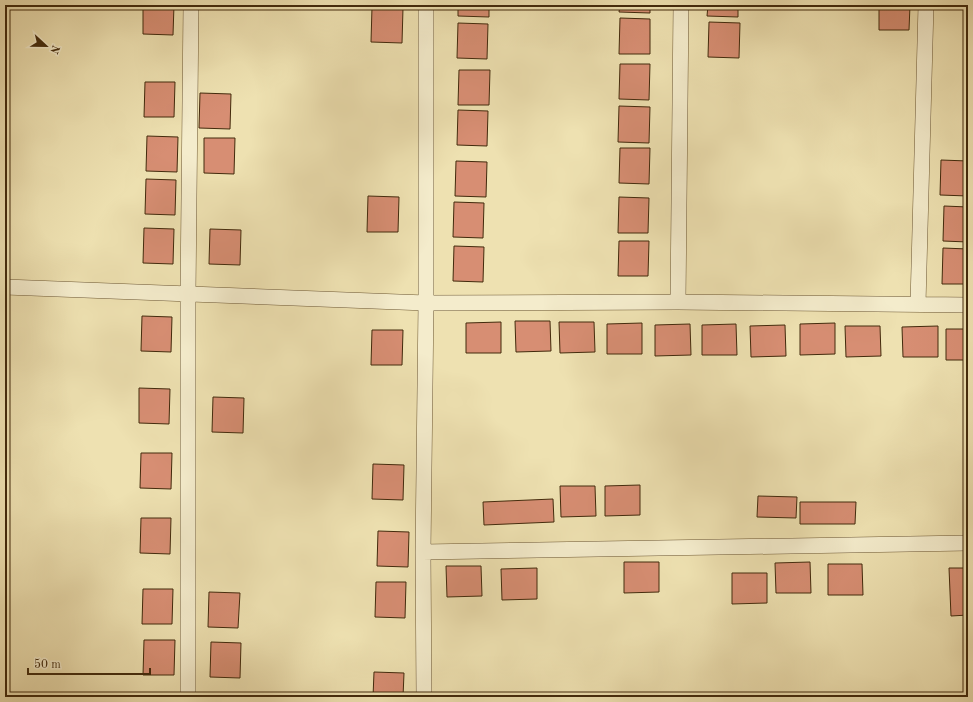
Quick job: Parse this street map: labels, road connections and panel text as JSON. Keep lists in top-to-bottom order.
{
  "scale_bar": "50 m",
  "north": "right"
}
